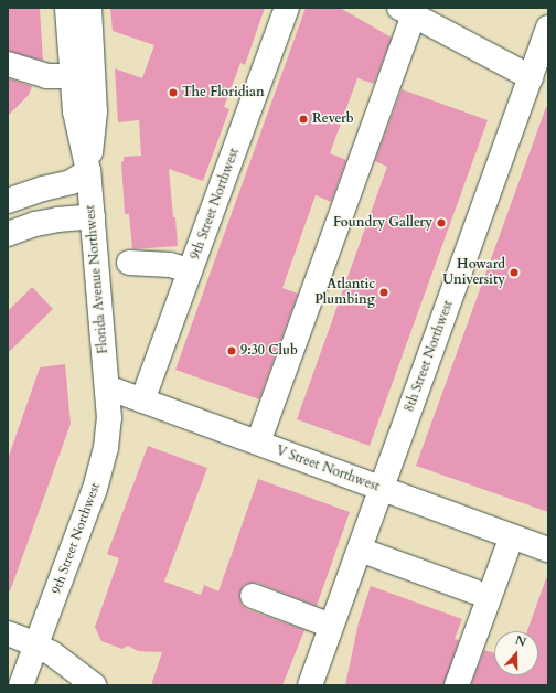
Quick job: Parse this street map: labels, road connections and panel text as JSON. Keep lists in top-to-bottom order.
{
  "streets": {
    "street": [
      "9th Street Northwest",
      "Florida Avenue Northwest",
      "8th Street Northwest",
      "V Street Northwest"
    ]
  },
  "crossings": [
    ["9th Street Northwest", "Florida Avenue Northwest"],
    ["9th Street Northwest", "V Street Northwest"],
    ["Florida Avenue Northwest", "V Street Northwest"],
    ["8th Street Northwest", "V Street Northwest"]
  ],
  "places": [
    "The Floridian",
    "Reverb",
    "Foundry Gallery",
    "Howard University",
    "Atlantic Plumbing",
    "9:30 Club"
  ],
  "north": "top"
}
